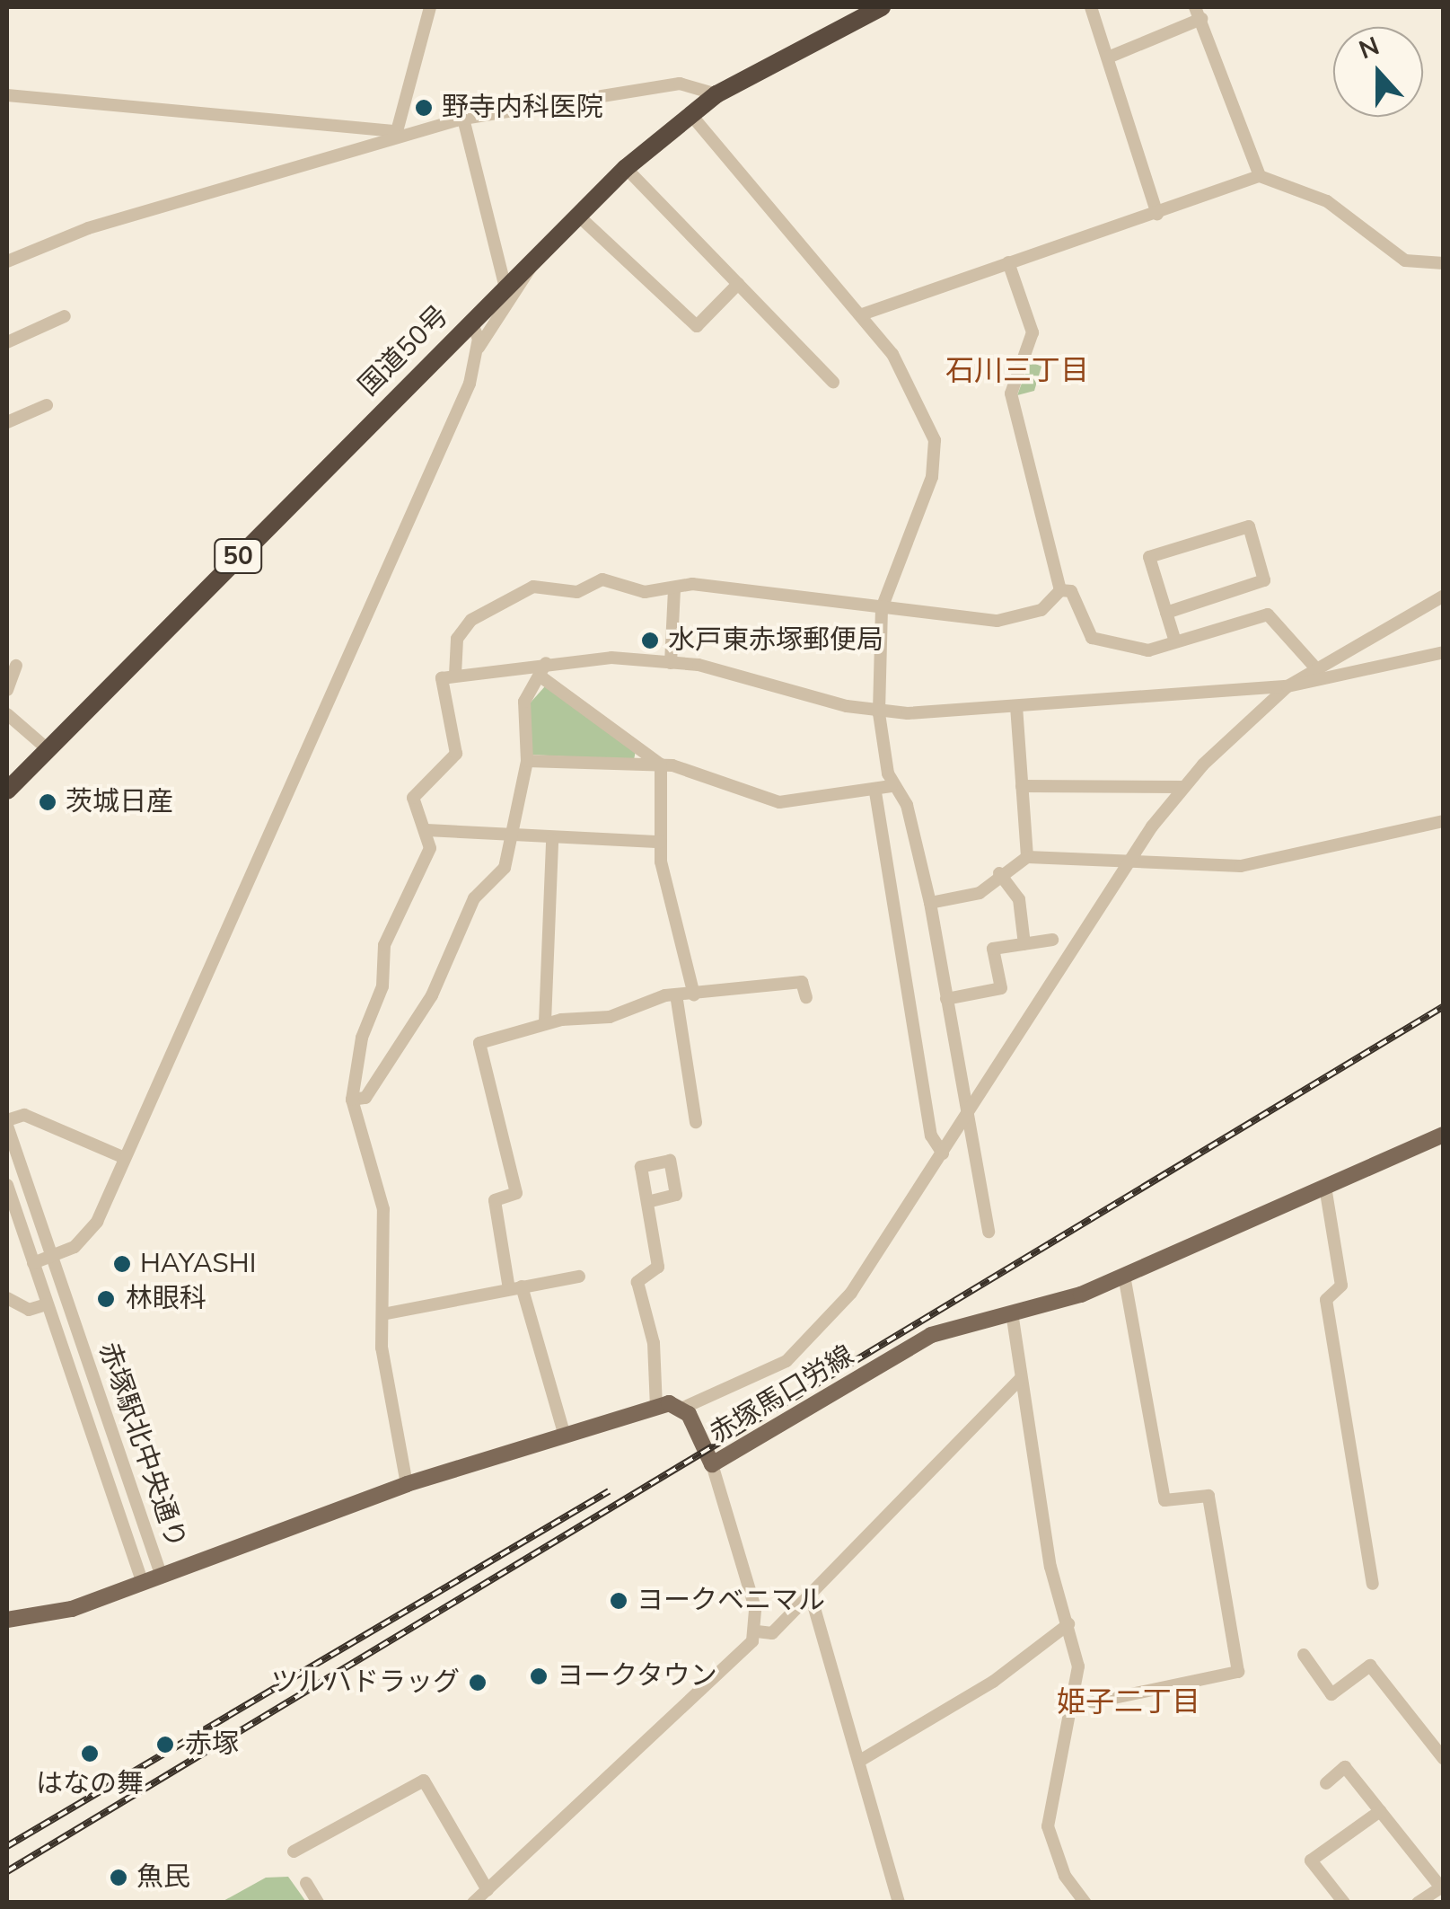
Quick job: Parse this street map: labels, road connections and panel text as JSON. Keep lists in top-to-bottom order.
{
  "streets": {
    "highway": ["国道50号", "50"],
    "main road": ["赤塚馬口労線"],
    "street": ["赤塚駅北中央通り"]
  },
  "crossings": [
    ["赤塚馬口労線", "赤塚駅北中央通り"]
  ],
  "districts": ["石川三丁目", "姫子二丁目"],
  "places": [
    "野寺内科医院",
    "水戸東赤塚郵便局",
    "茨城日産",
    "HAYASHI",
    "林眼科",
    "ヨークベニマル",
    "ヨークタウン",
    "ツルハドラッグ",
    "赤塚",
    "はなの舞",
    "魚民"
  ],
  "north": "top"
}
